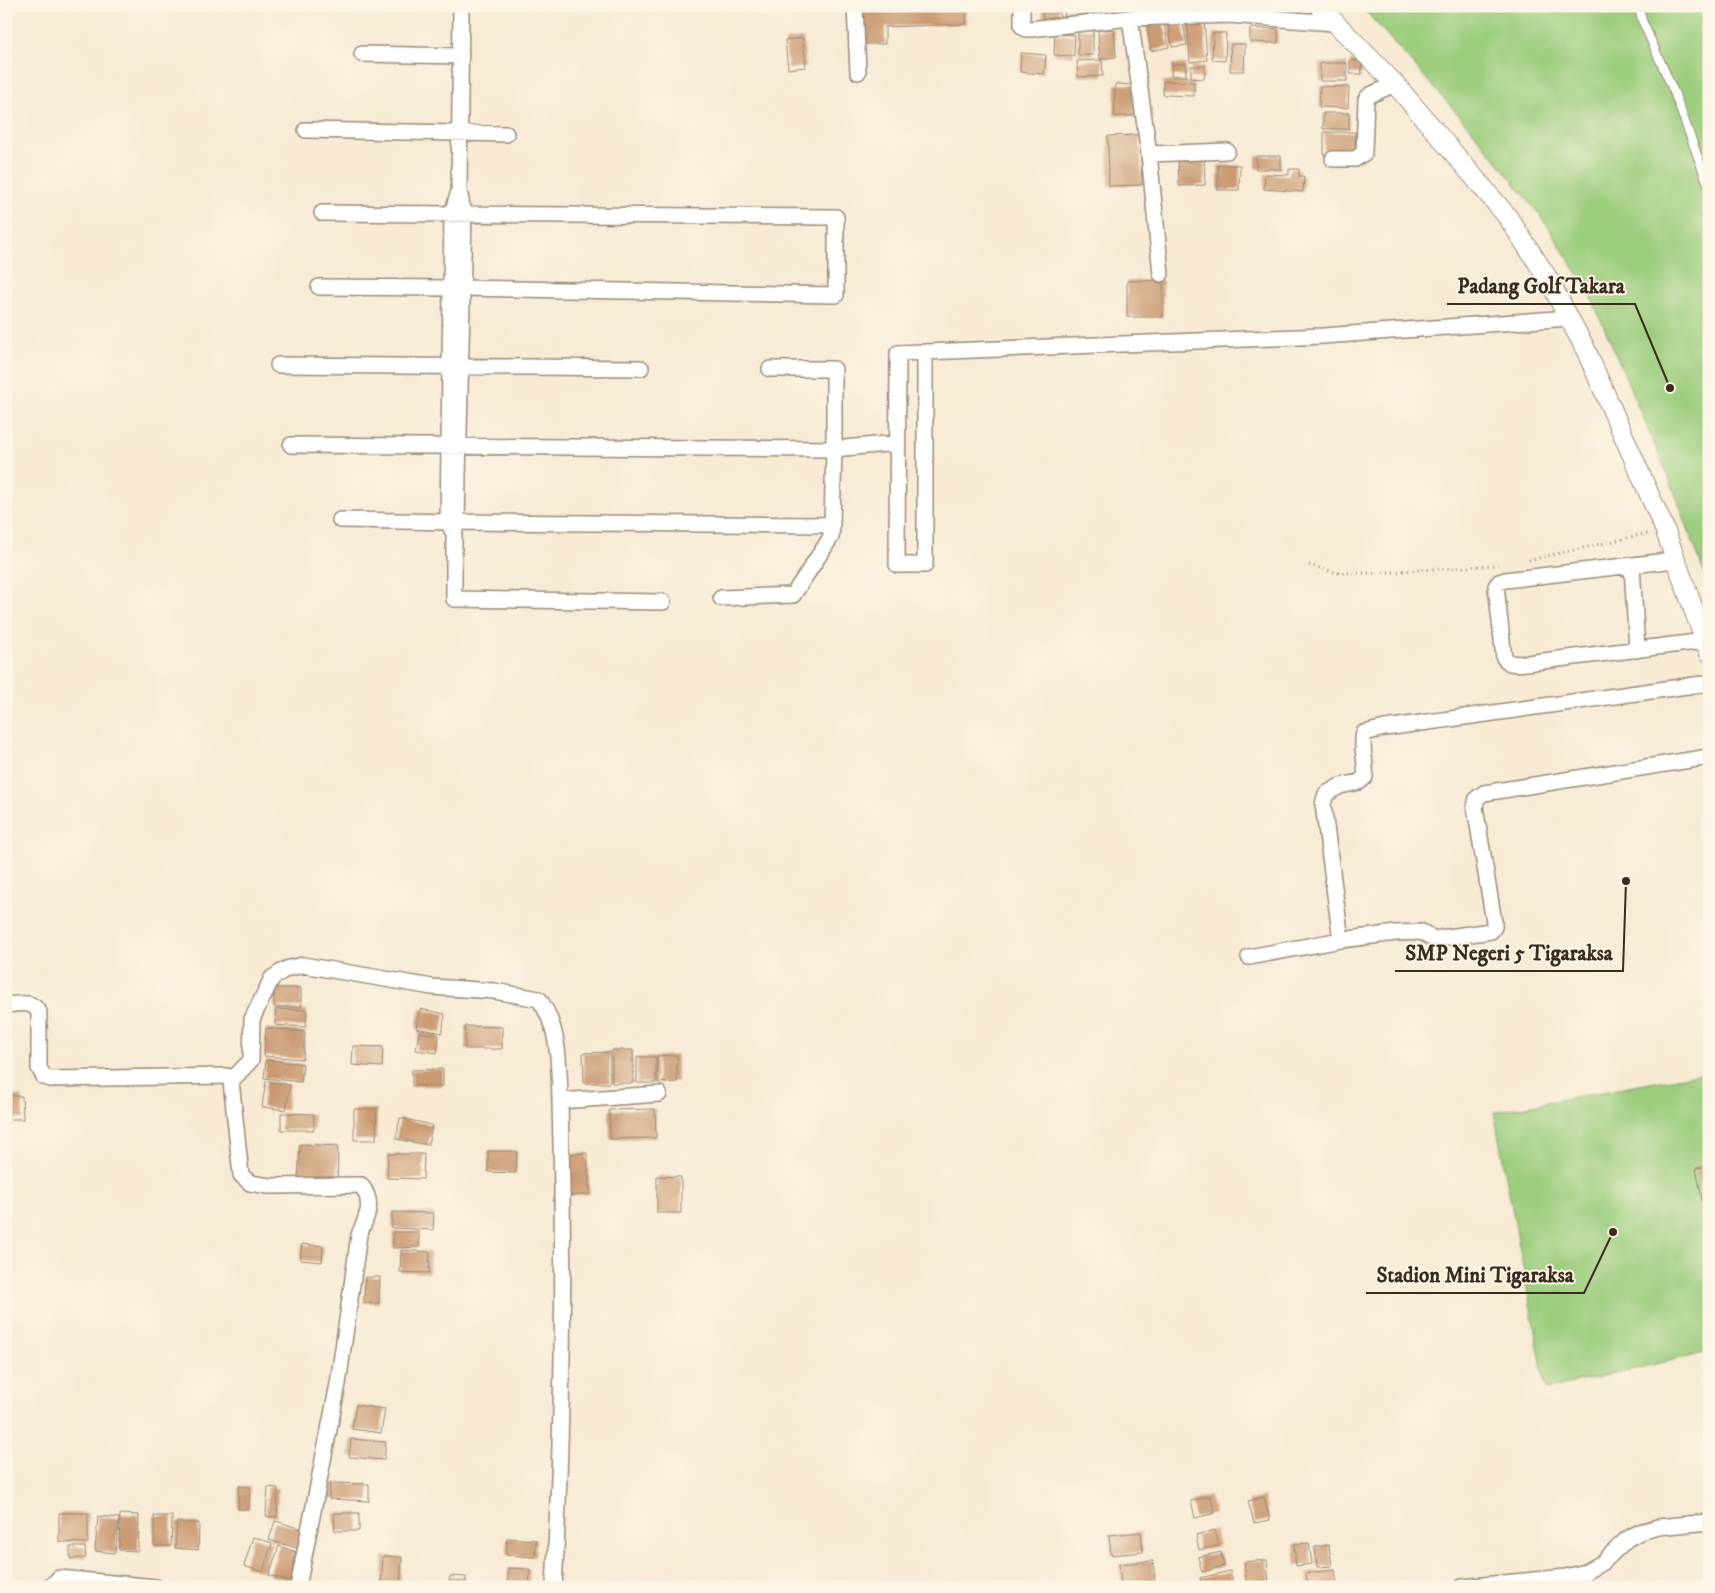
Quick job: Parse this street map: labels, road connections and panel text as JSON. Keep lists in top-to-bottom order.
{
  "places": ["Padang Golf Takara", "SMP Negeri 5 Tigaraksa", "Stadion Mini Tigaraksa"]
}
